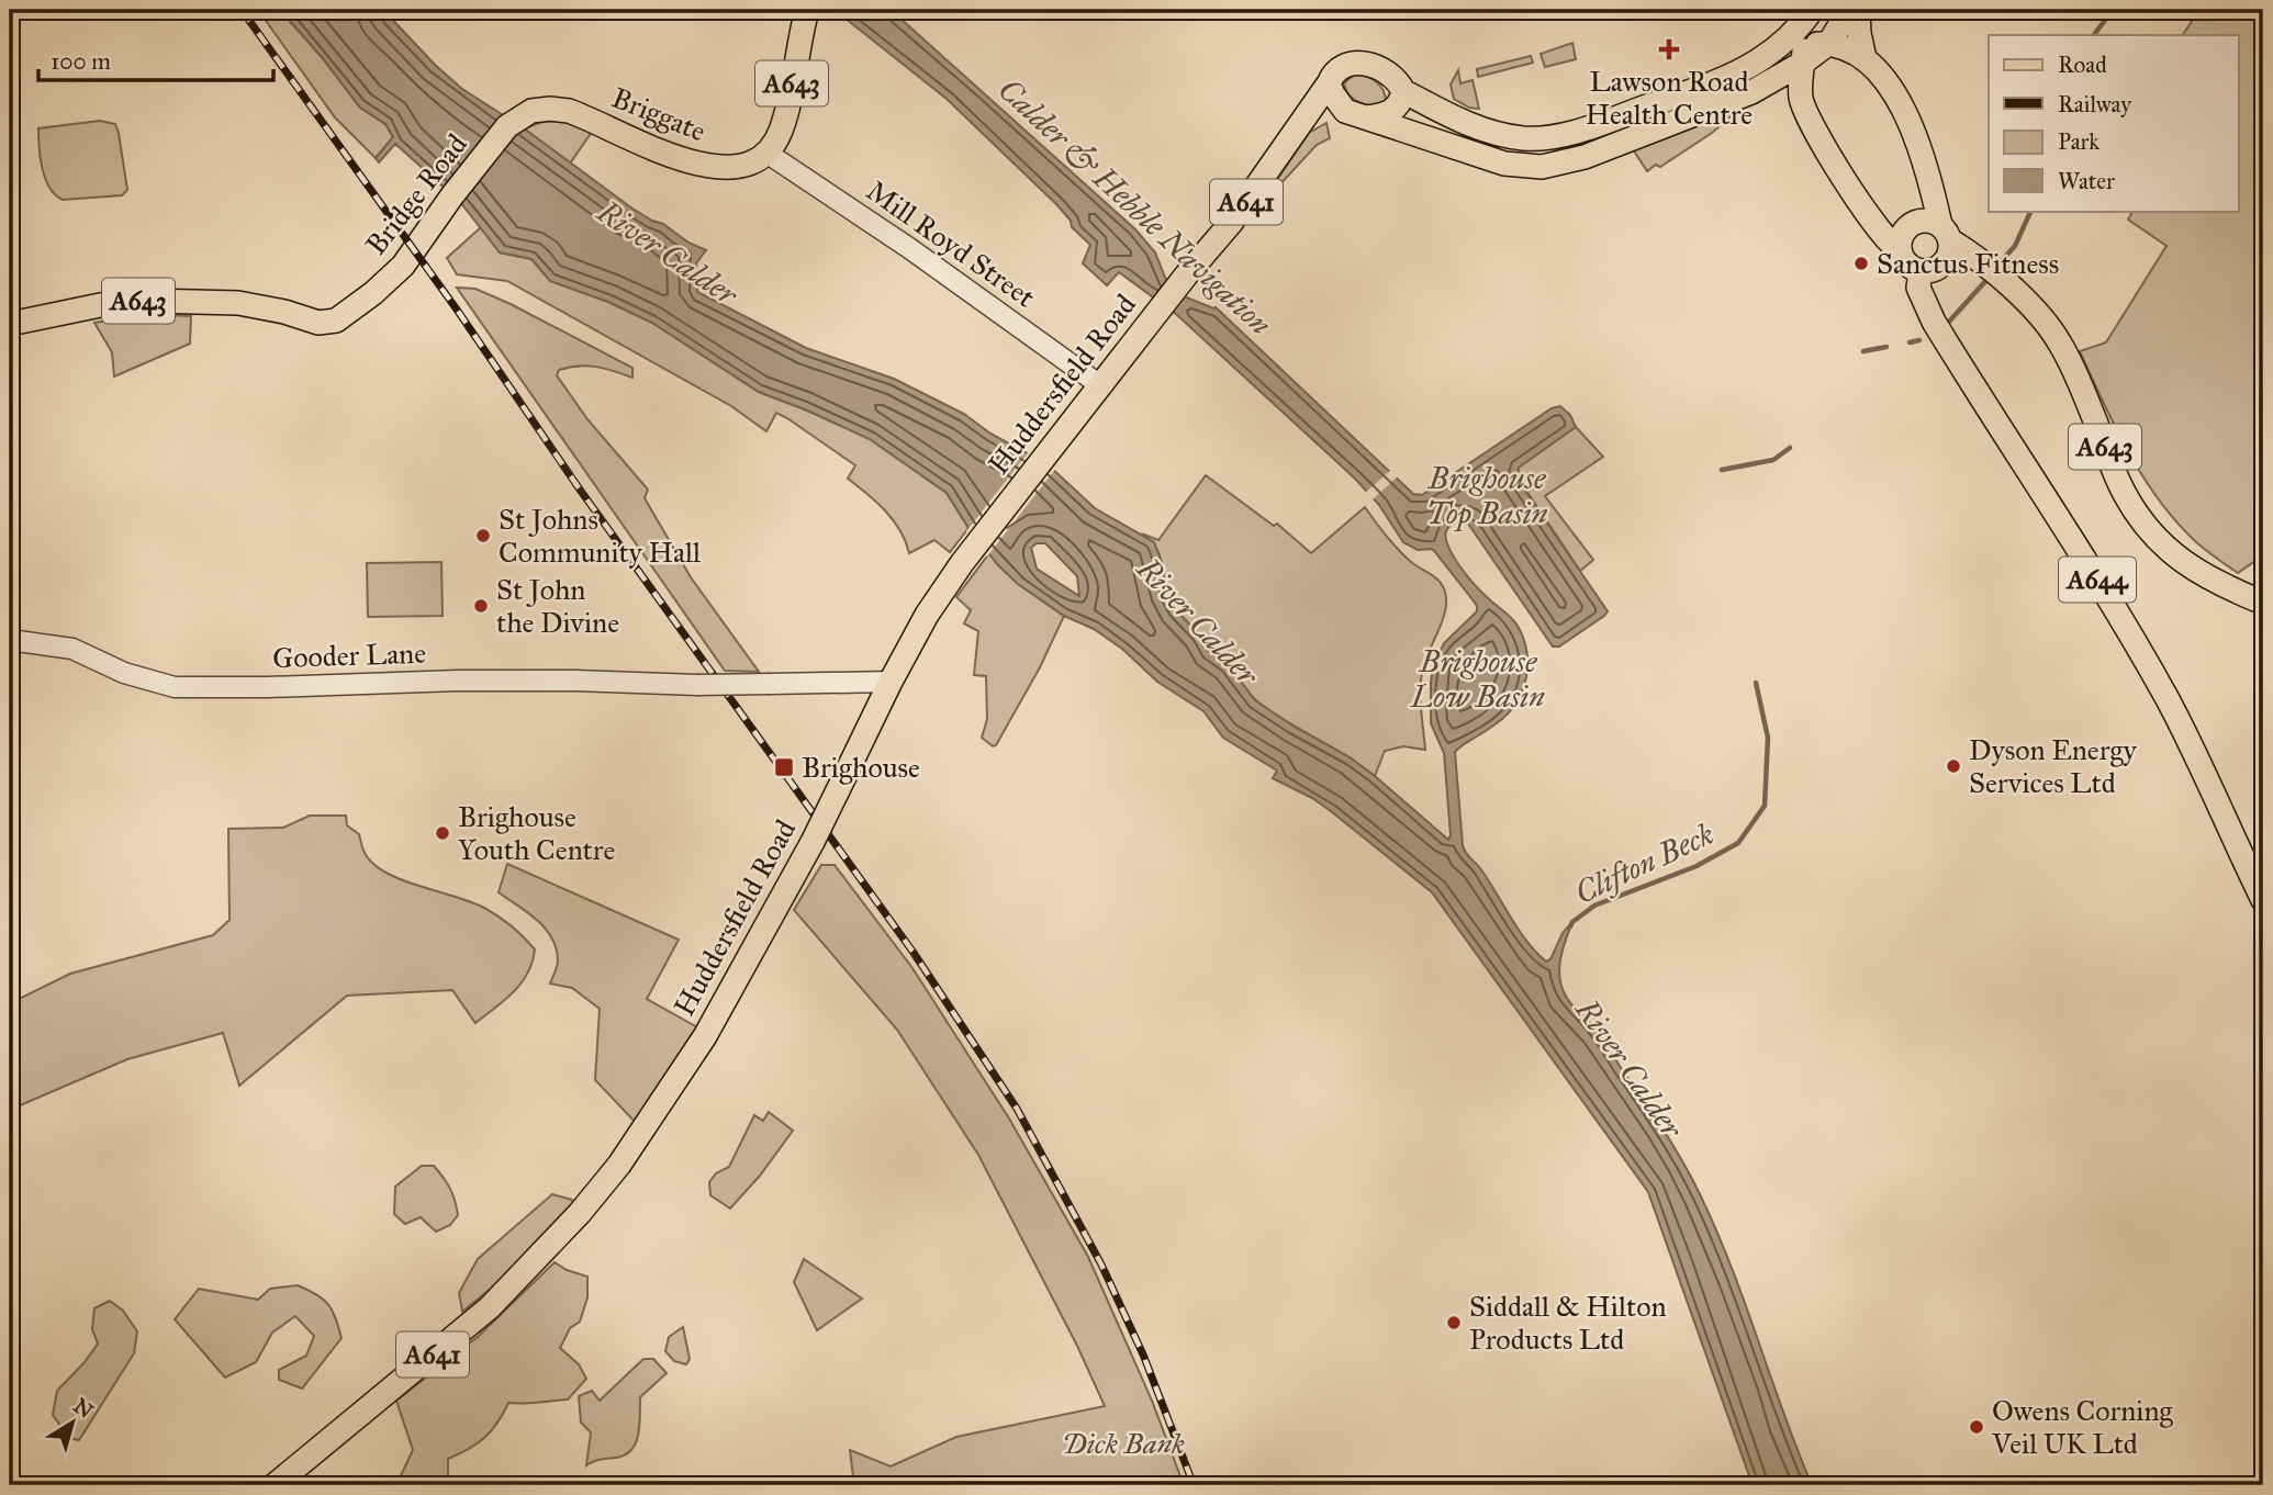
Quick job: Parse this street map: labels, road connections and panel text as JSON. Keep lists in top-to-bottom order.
{
  "streets": {
    "main road": [
      "A643",
      "Briggate",
      "Bridge Road",
      "A641",
      "Huddersfield Road",
      "A644"
    ],
    "street": ["Mill Royd Street", "Gooder Lane"]
  },
  "crossings": [
    ["A643", "Briggate"],
    ["A643", "Mill Royd Street"],
    ["A643", "A644"],
    ["Briggate", "Bridge Road"],
    ["Briggate", "Mill Royd Street"],
    ["Mill Royd Street", "Huddersfield Road"],
    ["Huddersfield Road", "Gooder Lane"]
  ],
  "water": [
    "Calder & Hebble Navigation",
    "River Calder",
    "Brighouse Top Basin",
    "Brighouse Low Basin",
    "Clifton Beck"
  ],
  "parks": ["Dick Bank"],
  "places": {
    "health": ["Lawson Road Health Centre"],
    "other": [
      "Sanctus Fitness",
      "St Johns Community Hall",
      "St John the Divine",
      "Dyson Energy Services Ltd",
      "Brighouse Youth Centre",
      "Siddall & Hilton Products Ltd",
      "Owens Corning Veil UK Ltd"
    ],
    "transit": ["Brighouse"]
  },
  "legend": [
    "Road",
    "Railway",
    "Park",
    "Water"
  ],
  "scale_bar": "100 m",
  "north": "top right"
}
